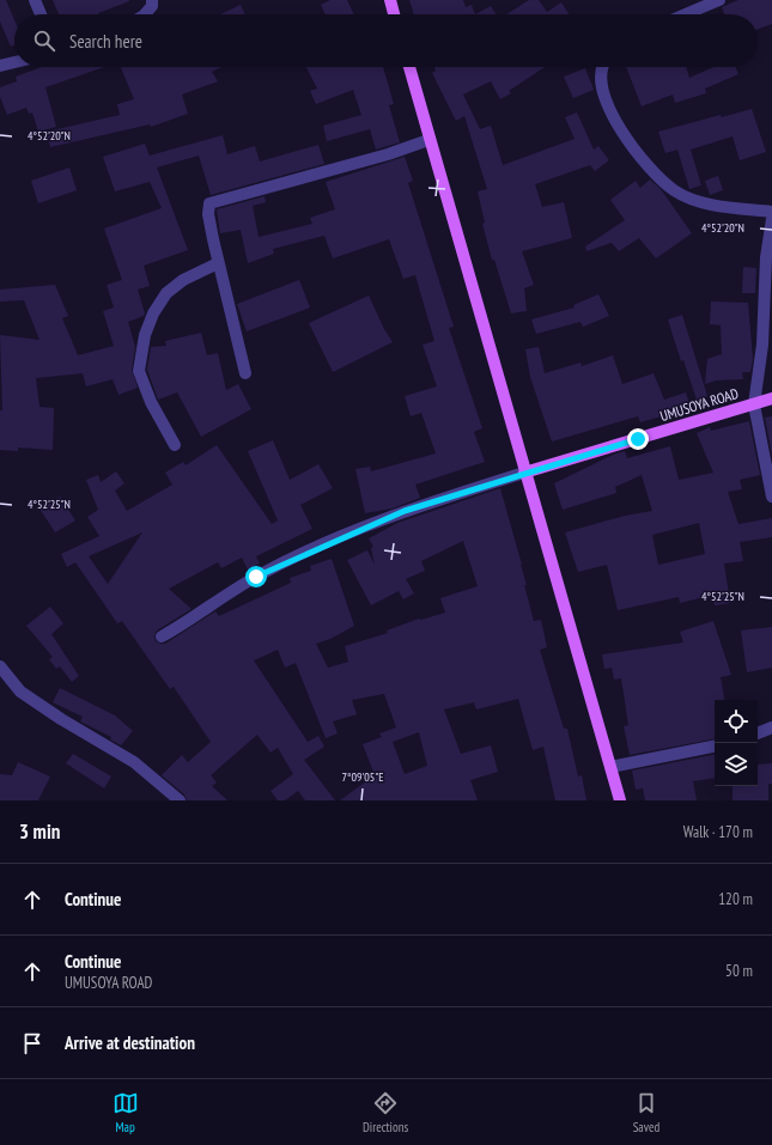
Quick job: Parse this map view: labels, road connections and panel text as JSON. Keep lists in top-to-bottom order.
{
  "streets": {
    "main road": ["UMUSOYA ROAD"]
  },
  "page": {
    "search": "Search here",
    "heading": ["3 min", "Walk · 170 m"],
    "list": [
      ["Continue", "120 m"],
      ["Continue", "UMUSOYA ROAD", "50 m"],
      "Arrive at destination"
    ],
    "nav": ["Map", "Directions", "Saved"]
  },
  "coordinates": ["4°52'20\"N", "4°52'25\"N", "7°09'05\"E"]
}
